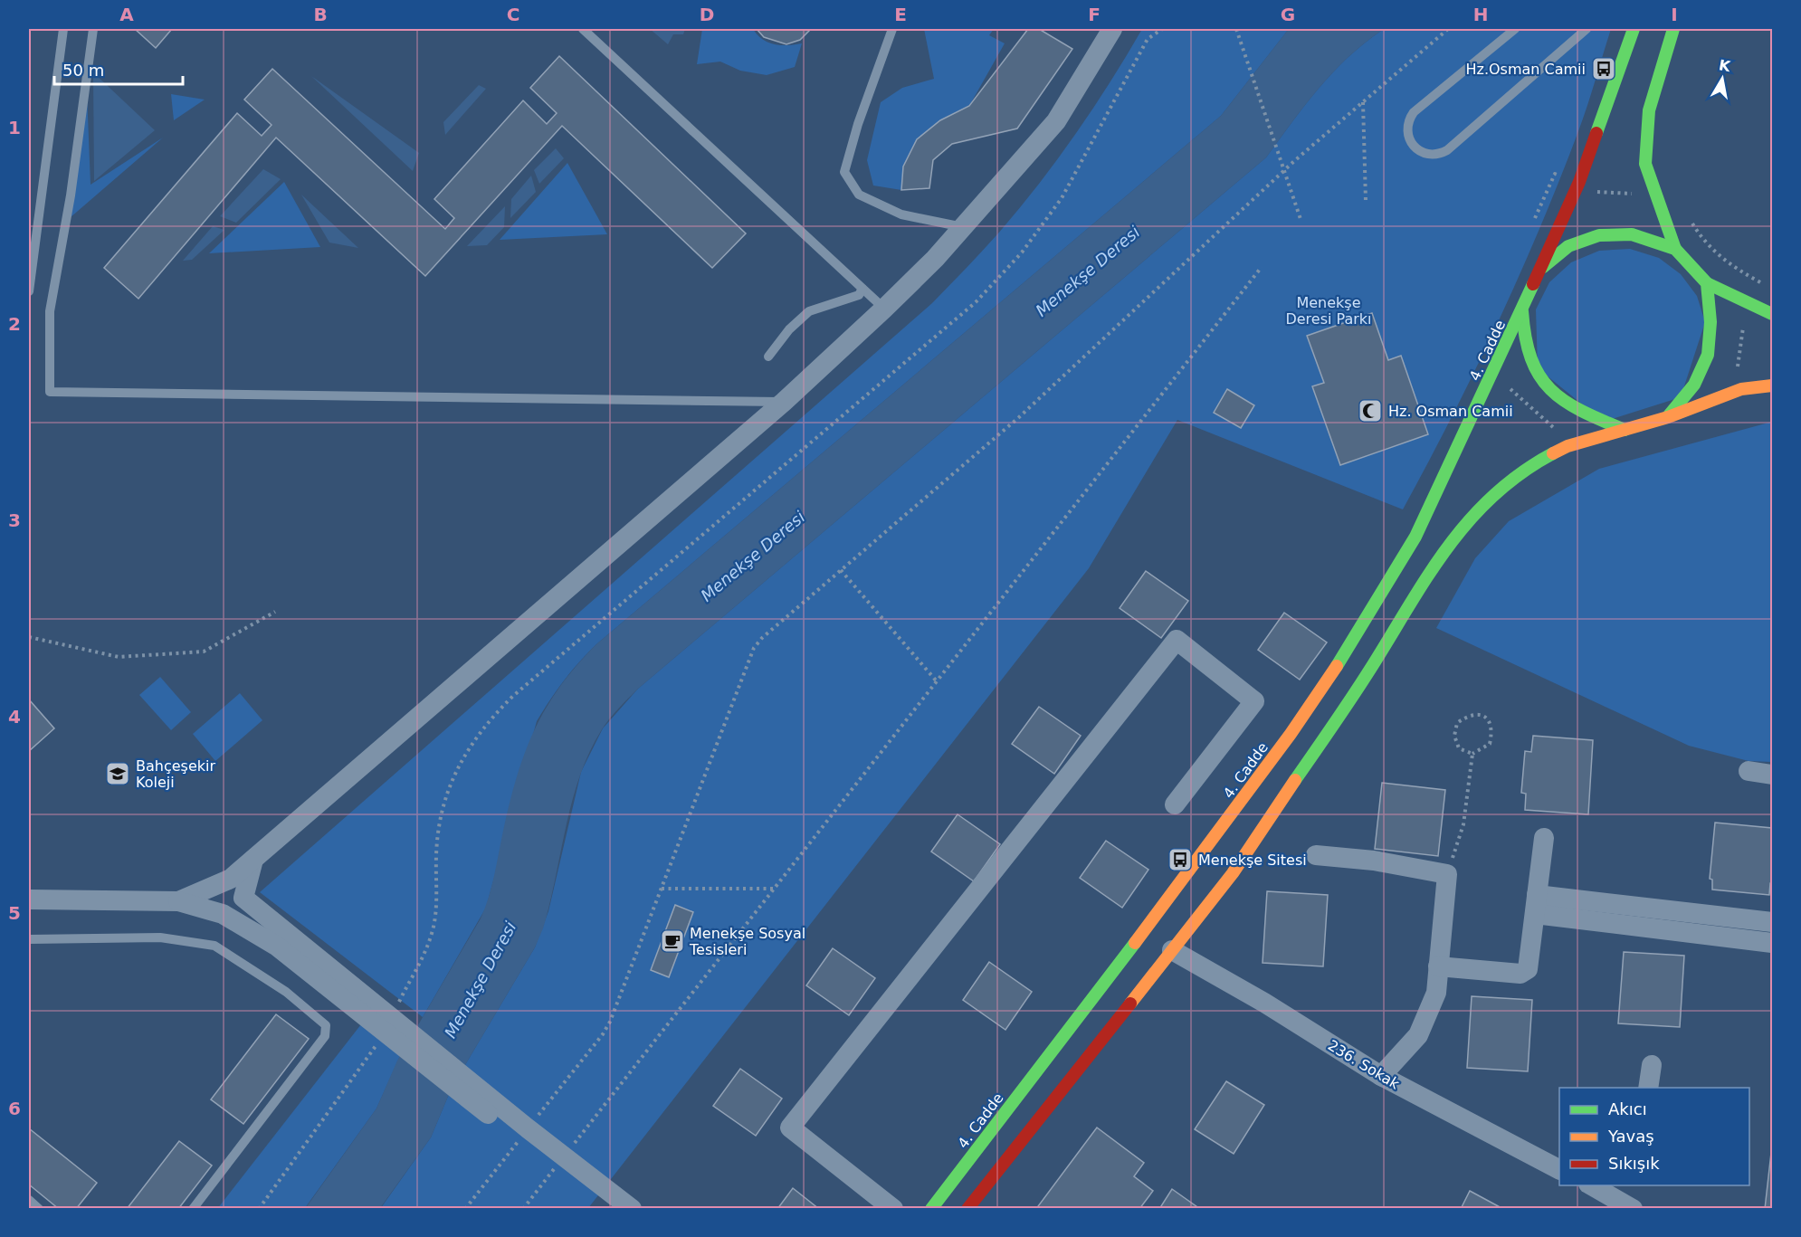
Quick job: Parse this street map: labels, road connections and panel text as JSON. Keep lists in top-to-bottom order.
{
  "streets": {
    "main road": ["4. Cadde"],
    "street": ["236. Sokak"]
  },
  "water": ["Menekşe Deresi"],
  "parks": ["Menekşe Deresi Parkı"],
  "places": {
    "bus stop": ["Hz.Osman Camii", "Menekşe Sitesi"],
    "mosque": ["Hz. Osman Camii"],
    "school or university": ["Bahçeşekir Koleji"],
    "cafe": ["Menekşe Sosyal Tesisleri"]
  },
  "legend": ["Akıcı", "Yavaş", "Sıkışık"],
  "scale_bar": "50 m",
  "north": "top",
  "grid": {
    "columns": [
      "A",
      "B",
      "C",
      "D",
      "E",
      "F",
      "G",
      "H",
      "I"
    ],
    "rows": [
      "1",
      "2",
      "3",
      "4",
      "5",
      "6"
    ]
  }
}
